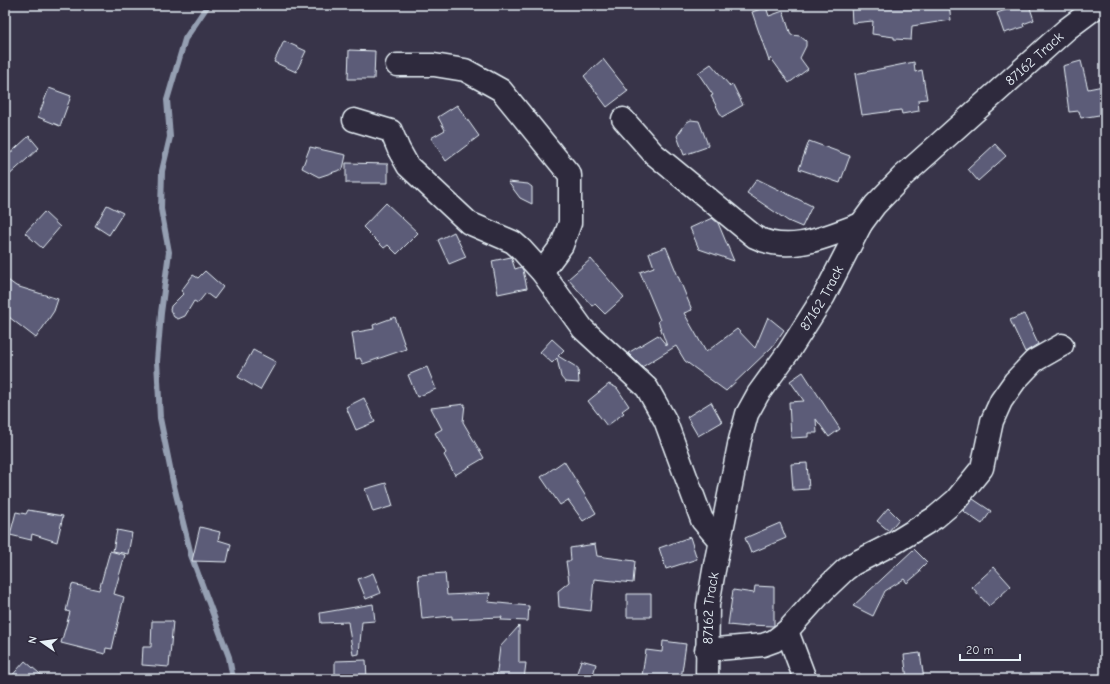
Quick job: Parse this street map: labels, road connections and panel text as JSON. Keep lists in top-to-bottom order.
{
  "streets": {
    "street": ["87162 Track"]
  },
  "scale_bar": "20 m",
  "north": "left"
}
